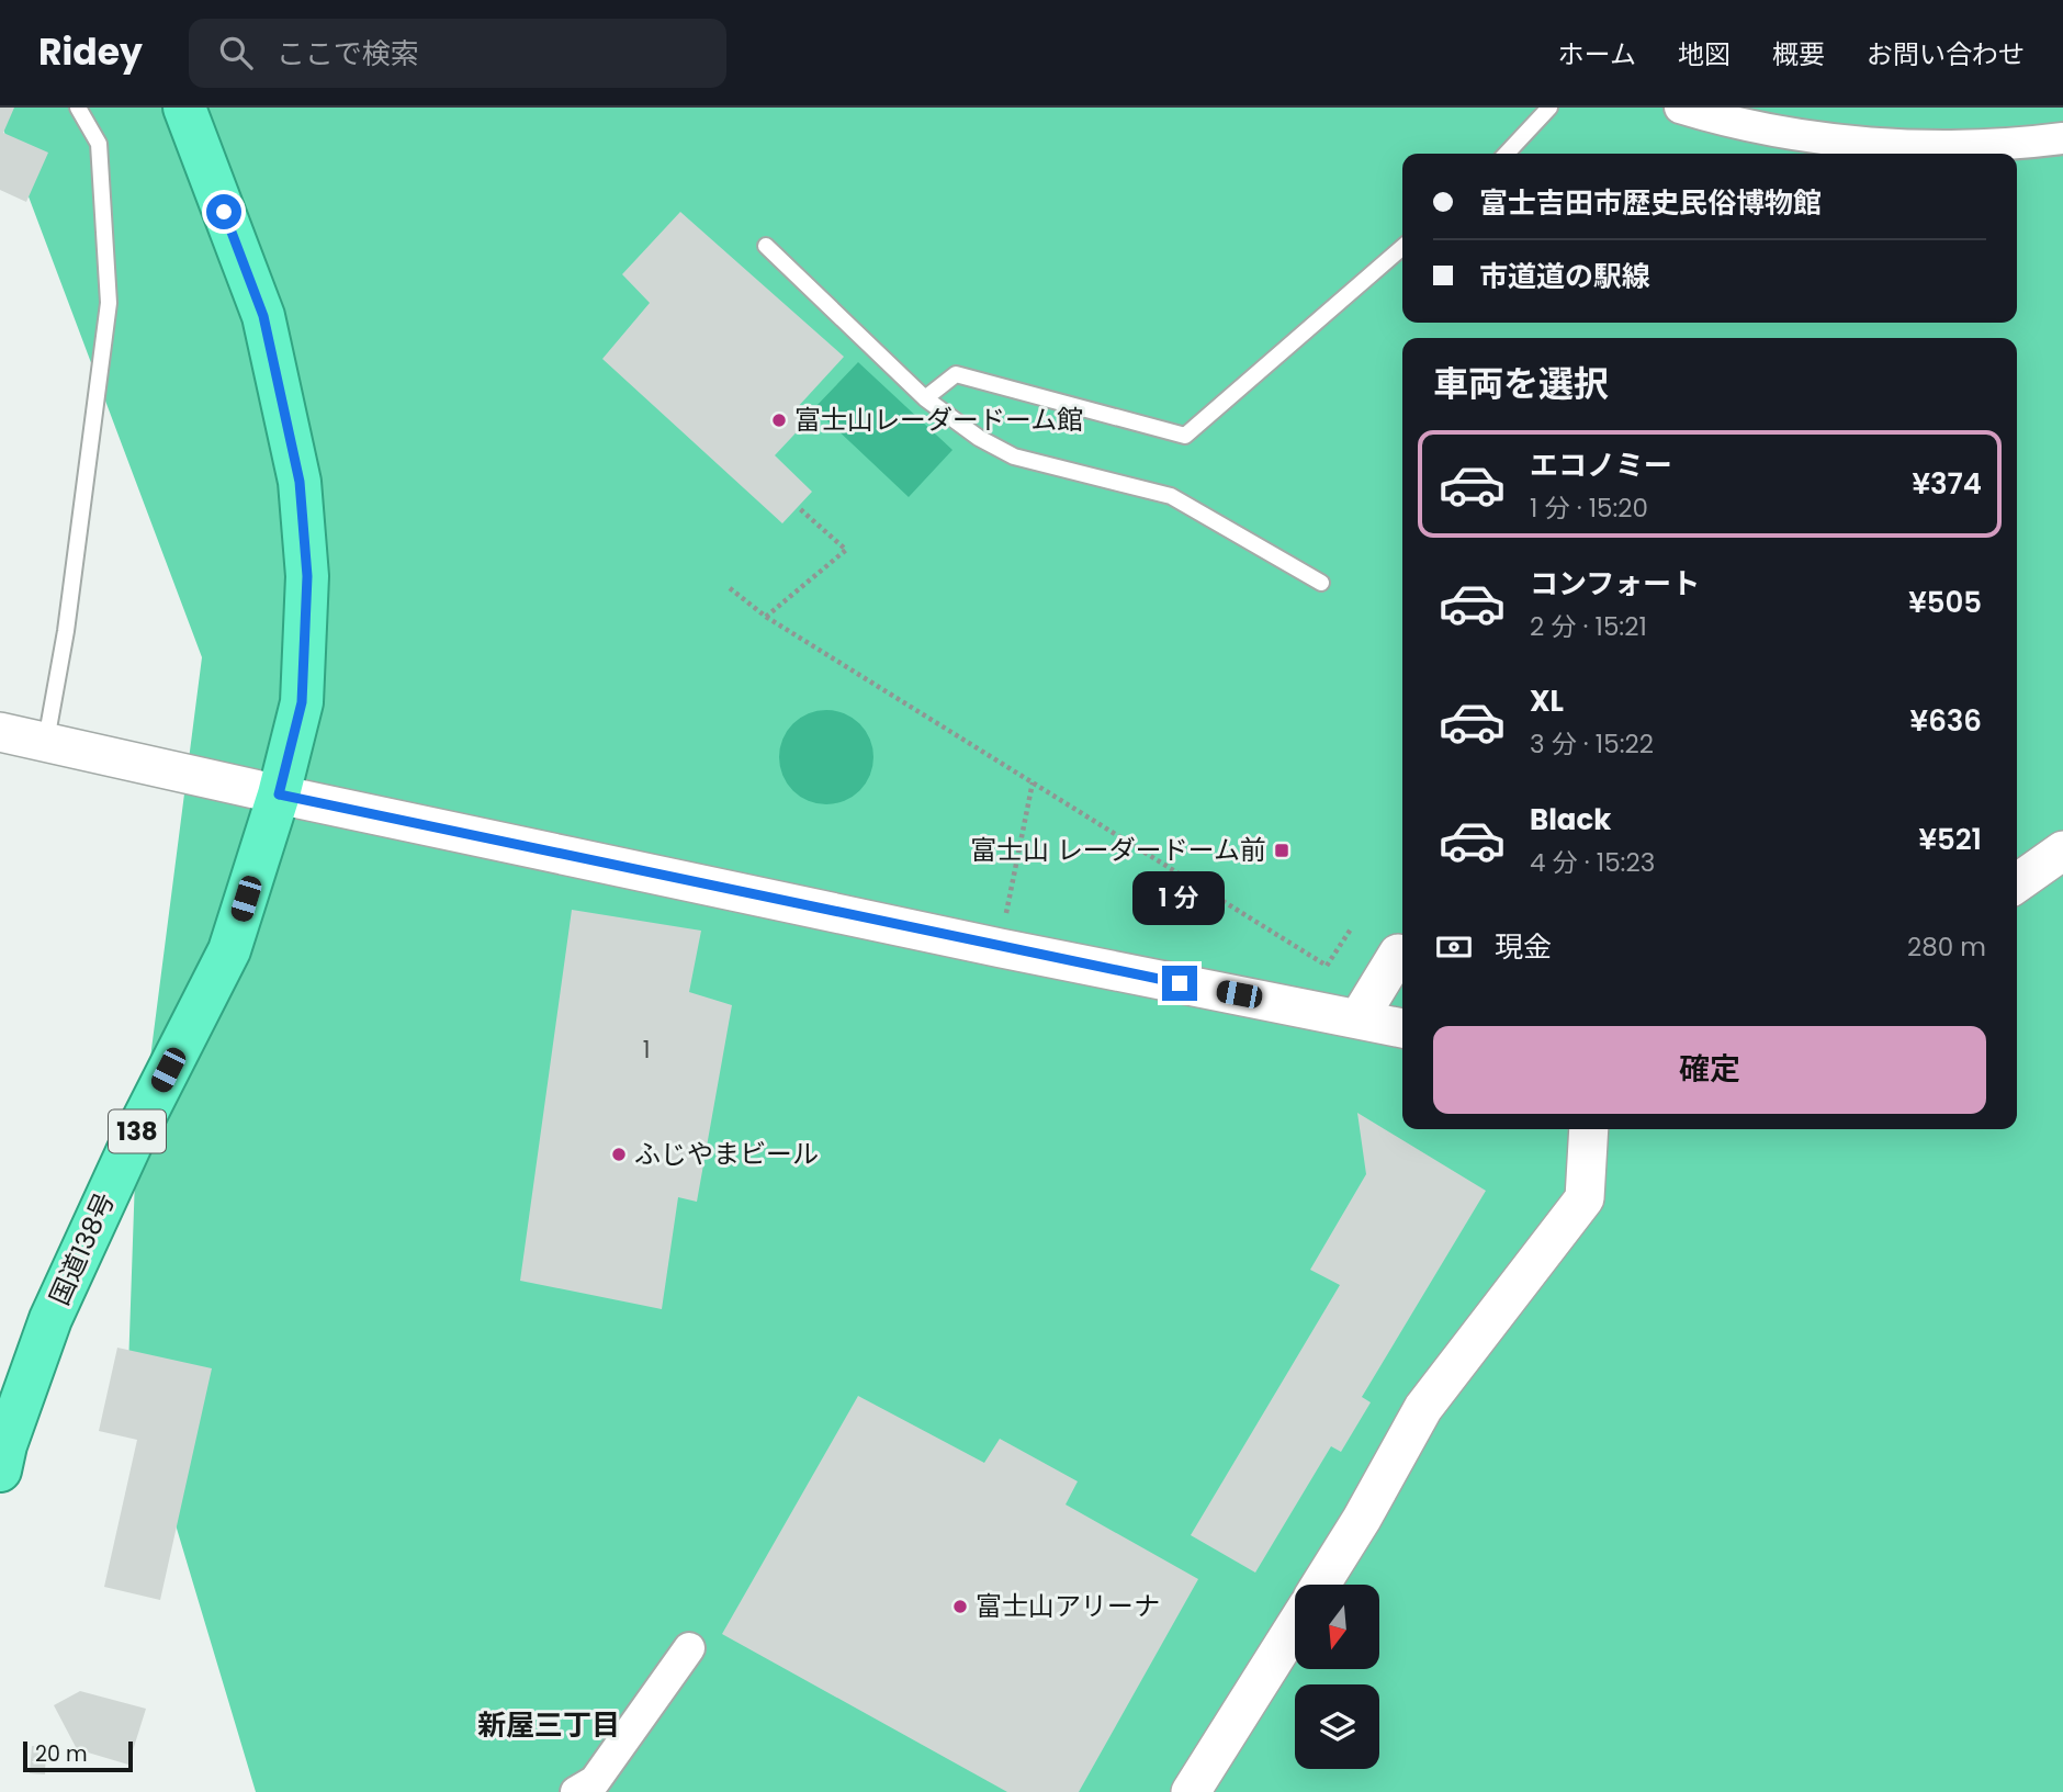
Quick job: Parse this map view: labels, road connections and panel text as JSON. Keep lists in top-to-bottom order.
{
  "streets": {
    "highway": ["138", "国道138号"]
  },
  "districts": ["新屋三丁目"],
  "places": {
    "other": ["富士山レーダードーム館", "ふじやまビール", "富士山アリーナ"],
    "transit": ["富士山 レーダードーム前"]
  },
  "house_numbers": ["1"],
  "scale_bar": "20 m",
  "north": "bottom",
  "page": {
    "header": "Ridey",
    "search": "ここで検索",
    "nav": [
      "ホーム",
      "地図",
      "概要",
      "お問い合わせ"
    ],
    "banner": ["富士吉田市歴史民俗博物館", "市道道の駅線"],
    "heading": "車両を選択",
    "list": [
      {
        "name": "エコノミー",
        "note": "1 分 · 15:20",
        "value": "¥374"
      },
      {
        "name": "コンフォート",
        "note": "2 分 · 15:21",
        "value": "¥505"
      },
      {
        "name": "XL",
        "note": "3 分 · 15:22",
        "value": "¥636"
      },
      {
        "name": "Black",
        "note": "4 分 · 15:23",
        "value": "¥521"
      }
    ],
    "bubble": "1 分",
    "pay": ["現金", "280 m"],
    "buttons": "確定",
    "scale": "20 m"
  }
}
